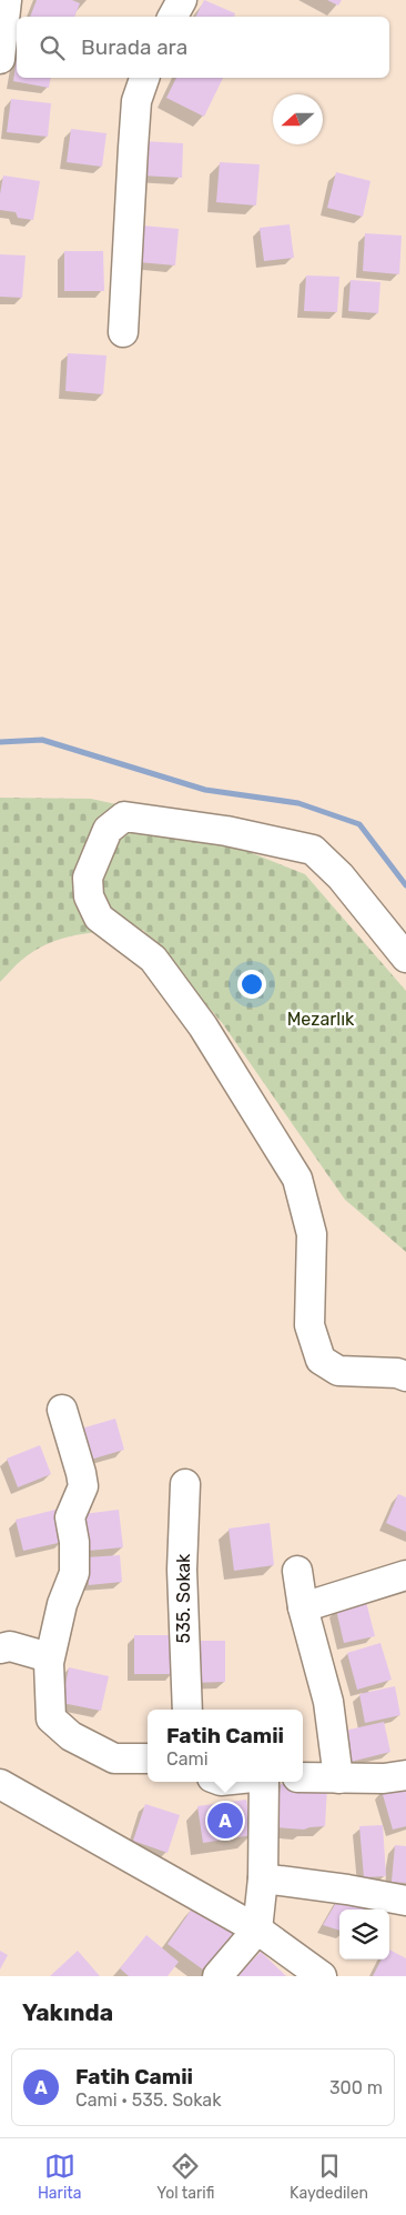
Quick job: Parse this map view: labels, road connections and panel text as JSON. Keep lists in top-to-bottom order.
{
  "streets": {
    "street": ["535. Sokak"]
  },
  "parks": ["Mezarlık"],
  "north": "left",
  "page": {
    "search": "Burada ara",
    "popup": ["Fatih Camii", "Cami"],
    "pins": "A",
    "heading": "Yakında",
    "list": [
      {
        "mark": "A",
        "name": "Fatih Camii",
        "note": "Cami · 535. Sokak",
        "value": "300 m"
      }
    ],
    "nav": ["Harita", "Yol tarifi", "Kaydedilen"]
  }
}
